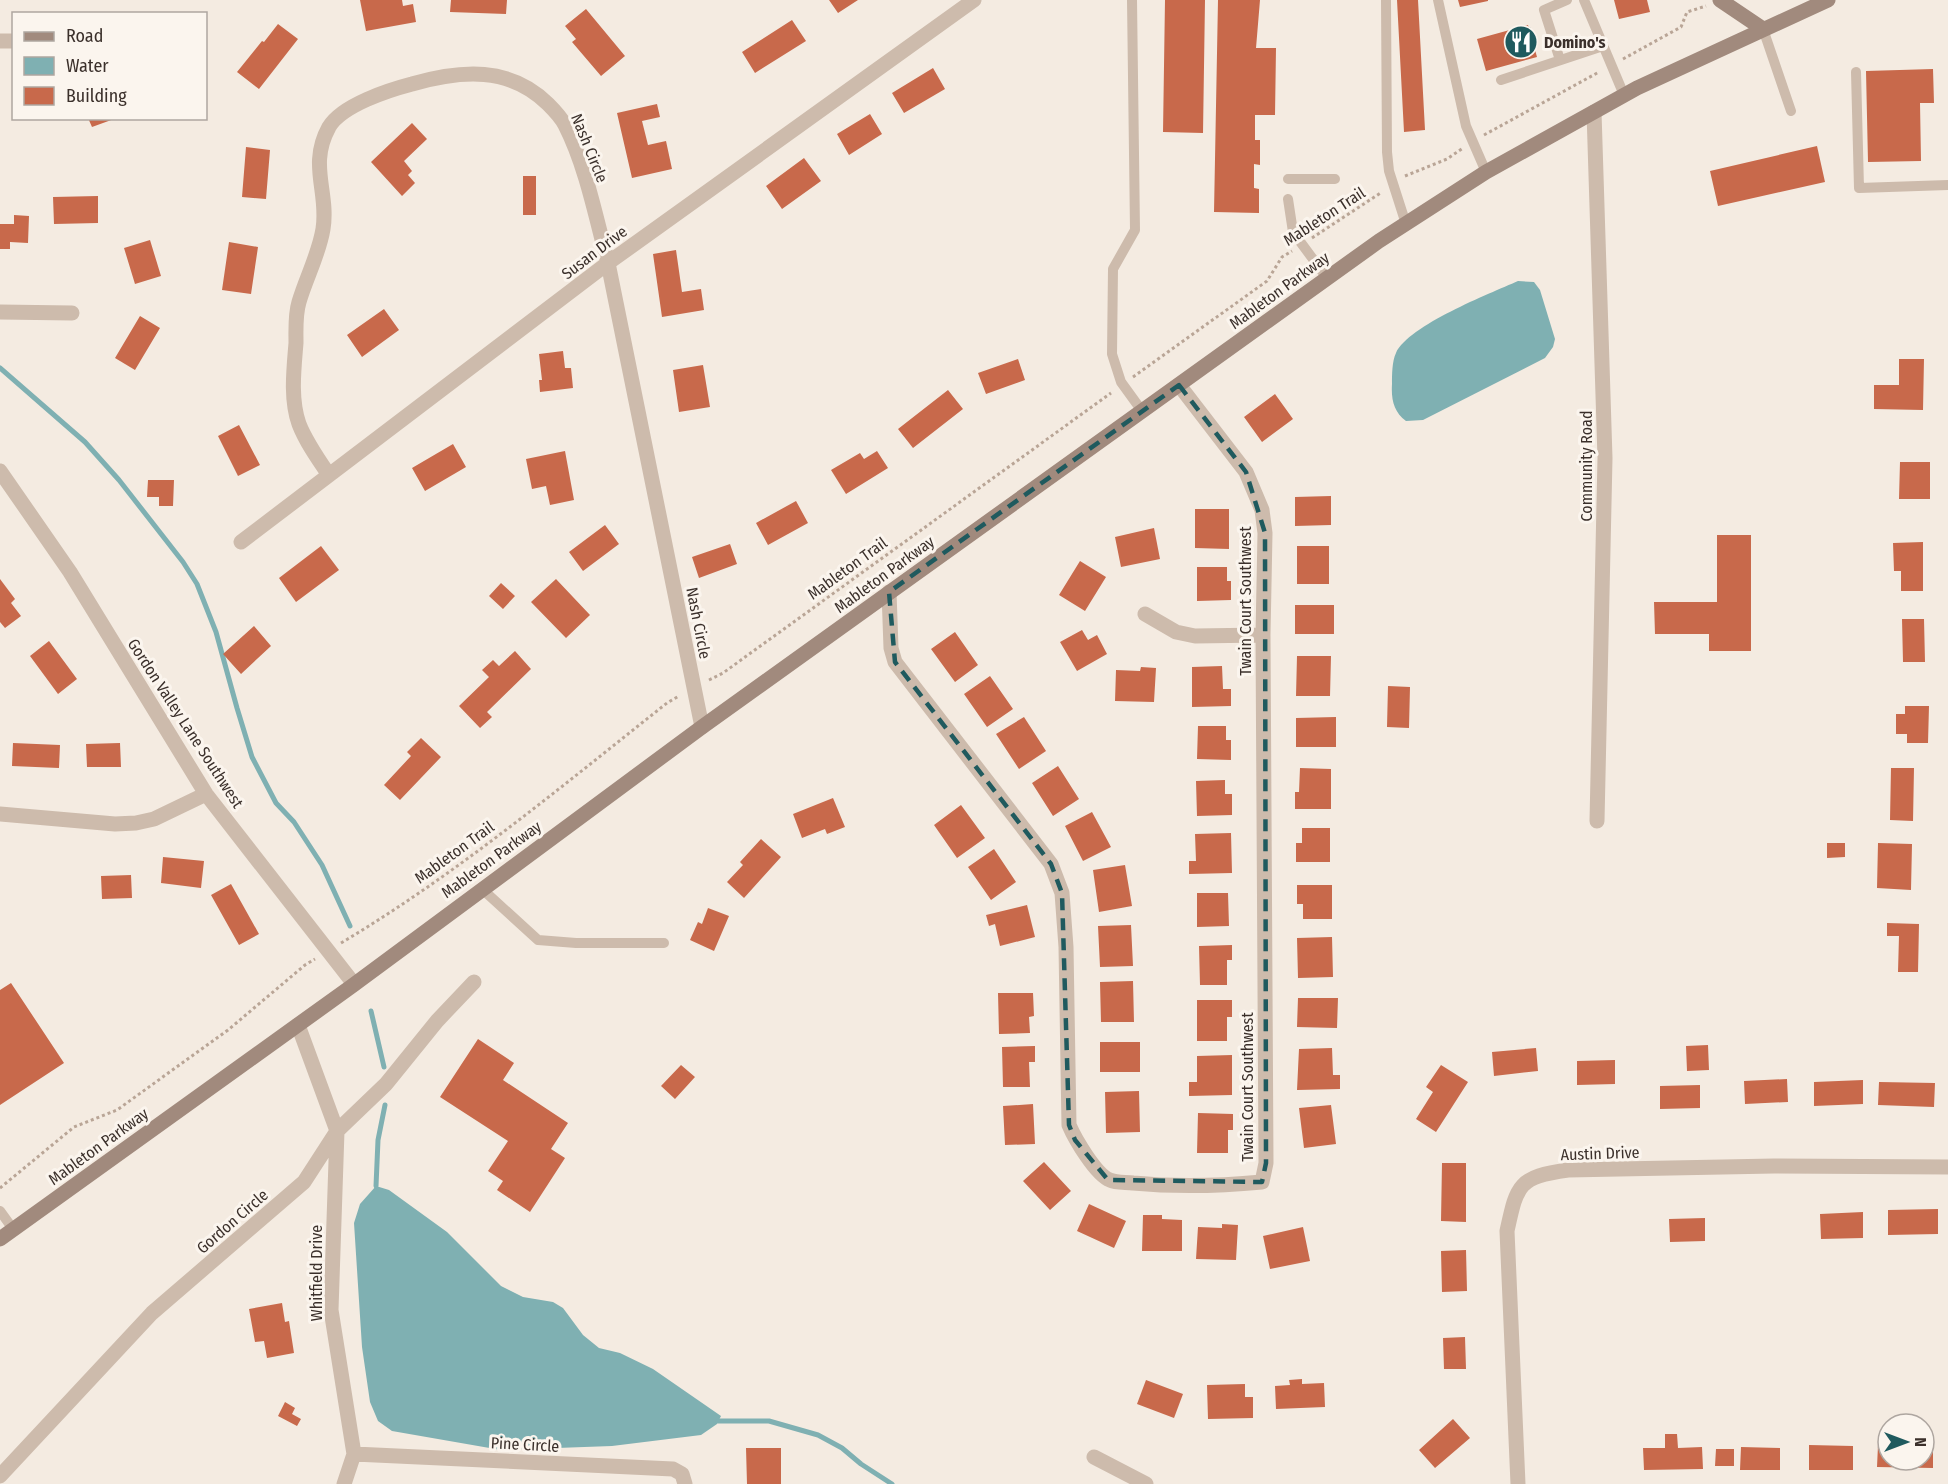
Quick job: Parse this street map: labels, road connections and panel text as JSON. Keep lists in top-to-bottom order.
{
  "streets": {
    "main road": ["Mableton Parkway"],
    "street": [
      "Nash Circle",
      "Susan Drive",
      "Community Road",
      "Twain Court Southwest",
      "Gordon Valley Lane Southwest",
      "Austin Drive",
      "Gordon Circle",
      "Whitfield Drive",
      "Pine Circle"
    ],
    "path": ["Mableton Trail"]
  },
  "crossings": [
    ["Nash Circle", "Mableton Trail"],
    ["Nash Circle", "Susan Drive"],
    ["Nash Circle", "Mableton Parkway"],
    ["Mableton Trail", "Gordon Valley Lane Southwest"],
    ["Mableton Parkway", "Community Road"],
    ["Mableton Parkway", "Twain Court Southwest"],
    ["Mableton Parkway", "Gordon Valley Lane Southwest"],
    ["Gordon Circle", "Whitfield Drive"],
    ["Whitfield Drive", "Pine Circle"]
  ],
  "places": {
    "restaurant": ["Domino's"]
  },
  "legend": ["Road", "Water", "Building"],
  "north": "right"
}
